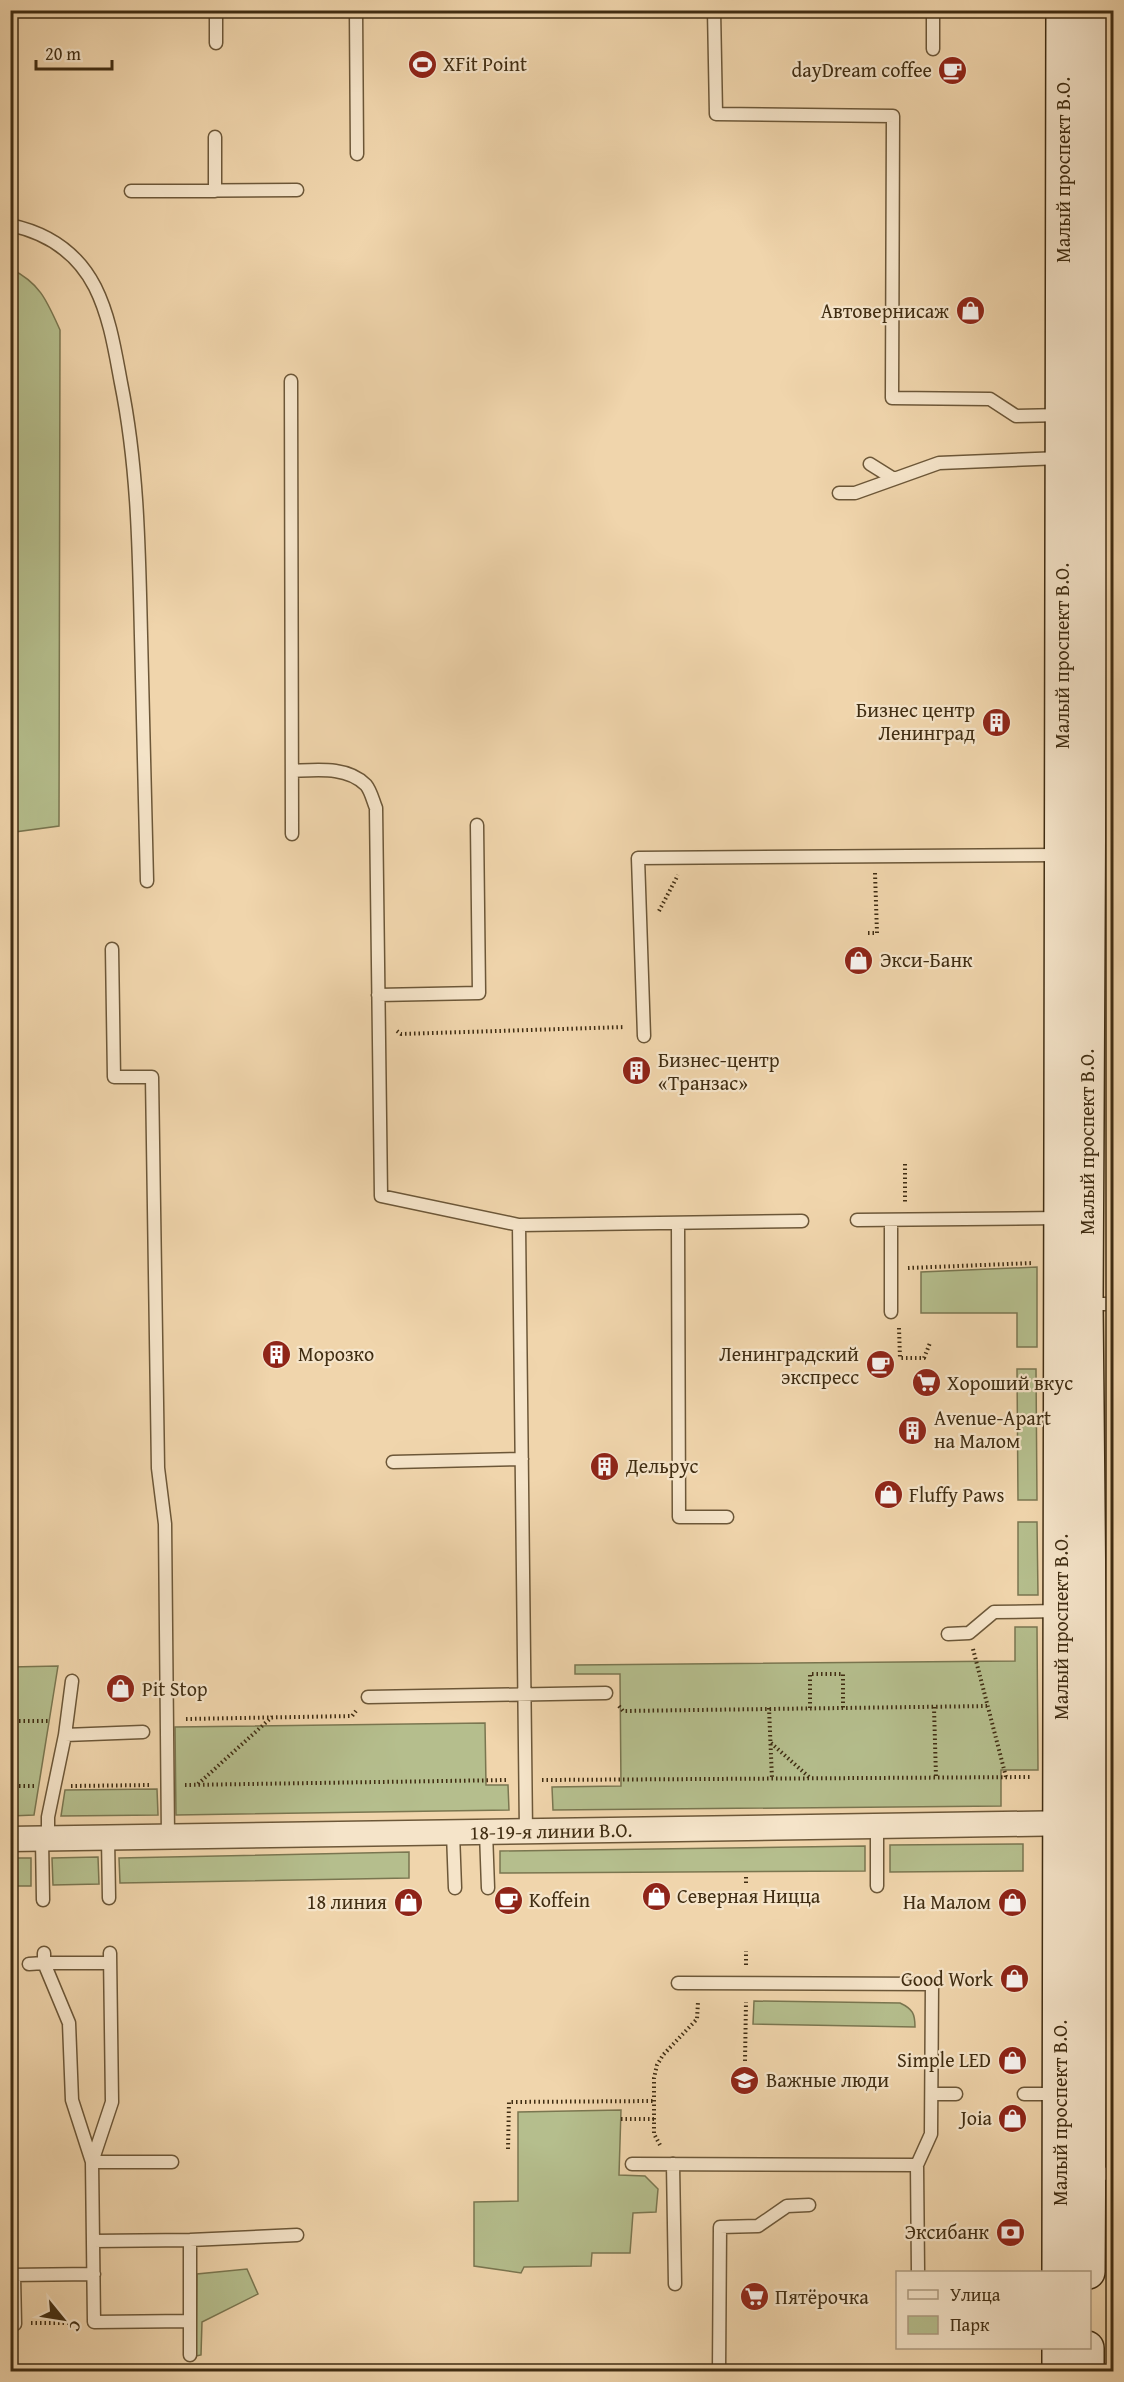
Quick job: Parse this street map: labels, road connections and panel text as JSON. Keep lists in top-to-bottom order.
{
  "streets": {
    "main road": ["Малый проспект В.О."],
    "street": ["18-19-я линии В.О."]
  },
  "crossings": [
    ["Малый проспект В.О.", "18-19-я линии В.О."]
  ],
  "places": {
    "sports": ["XFit Point"],
    "cafe": ["dayDream coffee", "Ленинградский экспресс", "Koffein"],
    "shop": [
      "Автовернисаж",
      "Экси-Банк",
      "Fluffy Paws",
      "Pit Stop",
      "Северная Ницца",
      "18 линия",
      "На Малом",
      "Good Work",
      "Simple LED",
      "Joia"
    ],
    "building": [
      "Бизнес центр Ленинград",
      "Бизнес-центр «Транзас»",
      "Морозко",
      "Аvenue-Apart на Малом",
      "Дельрус"
    ],
    "supermarket": ["Хороший вкус", "Пятёрочка"],
    "school or university": ["Важные люди"],
    "bank": ["Эксибанк"]
  },
  "legend": ["Улица", "Парк"],
  "scale_bar": "20 m",
  "north": "bottom right"
}
